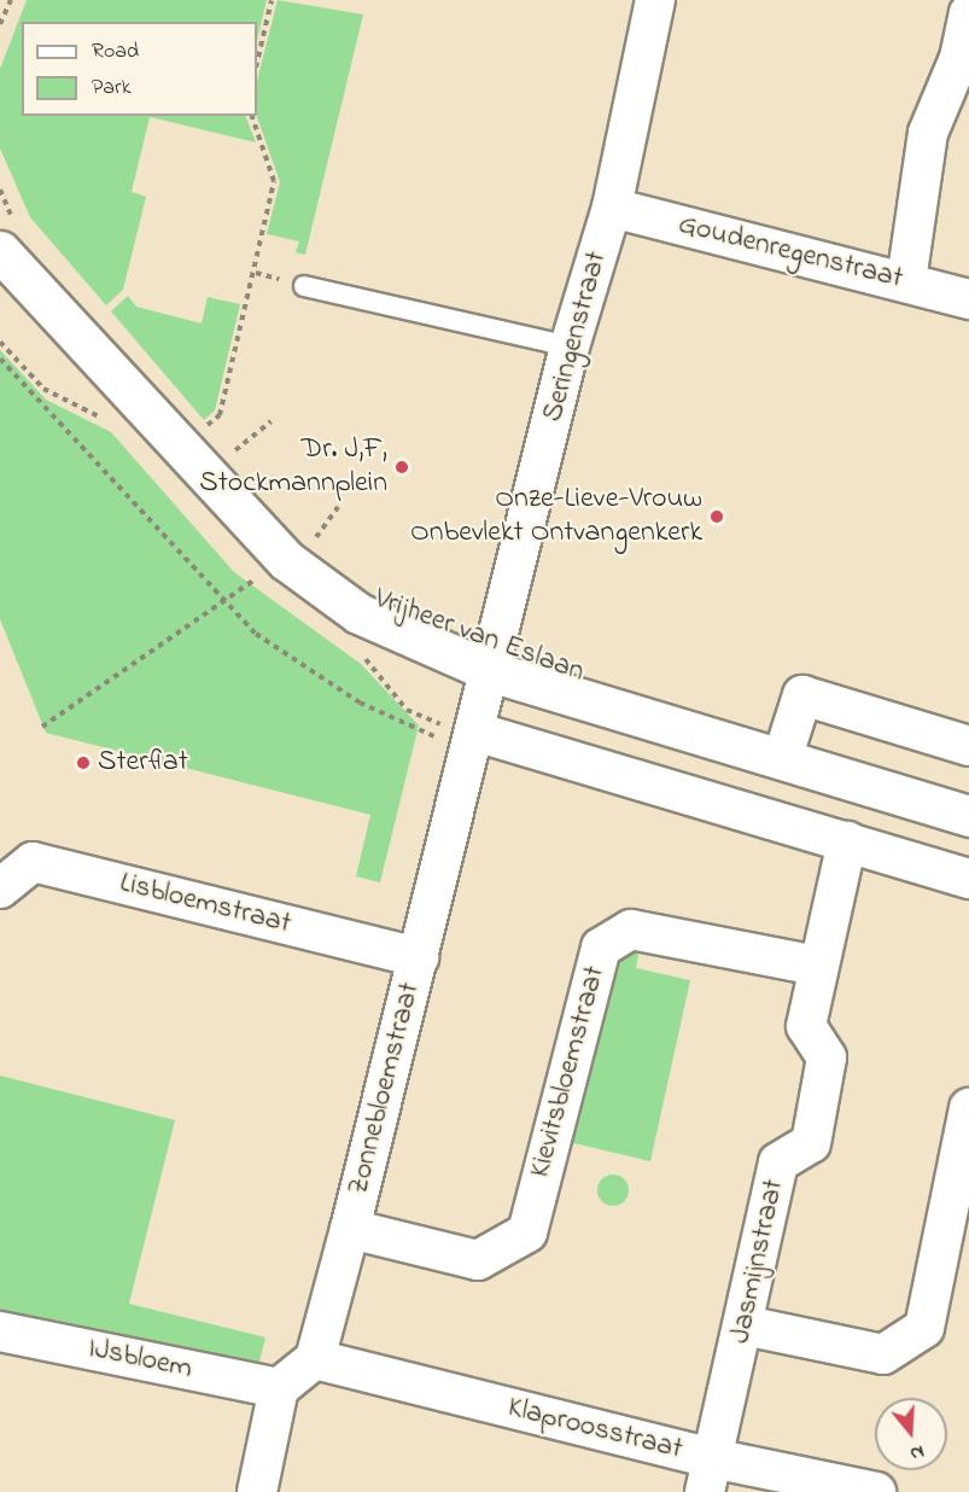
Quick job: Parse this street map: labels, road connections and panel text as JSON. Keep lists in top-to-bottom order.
{
  "streets": {
    "street": [
      "Goudenregenstraat",
      "Seringenstraat",
      "Vrijheer van Eslaan",
      "Lisbloemstraat",
      "Kievitsbloemstraat",
      "Zonnebloemstraat",
      "Jasmijnstraat",
      "IJsbloem",
      "Klaproosstraat"
    ]
  },
  "crossings": [
    ["Goudenregenstraat", "Seringenstraat"],
    ["Seringenstraat", "Vrijheer van Eslaan"],
    ["Seringenstraat", "Zonnebloemstraat"],
    ["Vrijheer van Eslaan", "Zonnebloemstraat"],
    ["Lisbloemstraat", "Zonnebloemstraat"],
    ["Kievitsbloemstraat", "Zonnebloemstraat"],
    ["Kievitsbloemstraat", "Jasmijnstraat"],
    ["Zonnebloemstraat", "Klaproosstraat"],
    ["Jasmijnstraat", "Klaproosstraat"]
  ],
  "places": ["Dr. J,F, Stockmannplein", "Onze-Lieve-Vrouw Onbevlekt Ontvangenkerk", "Sterflat"],
  "legend": ["Road", "Park"],
  "north": "bottom"
}
